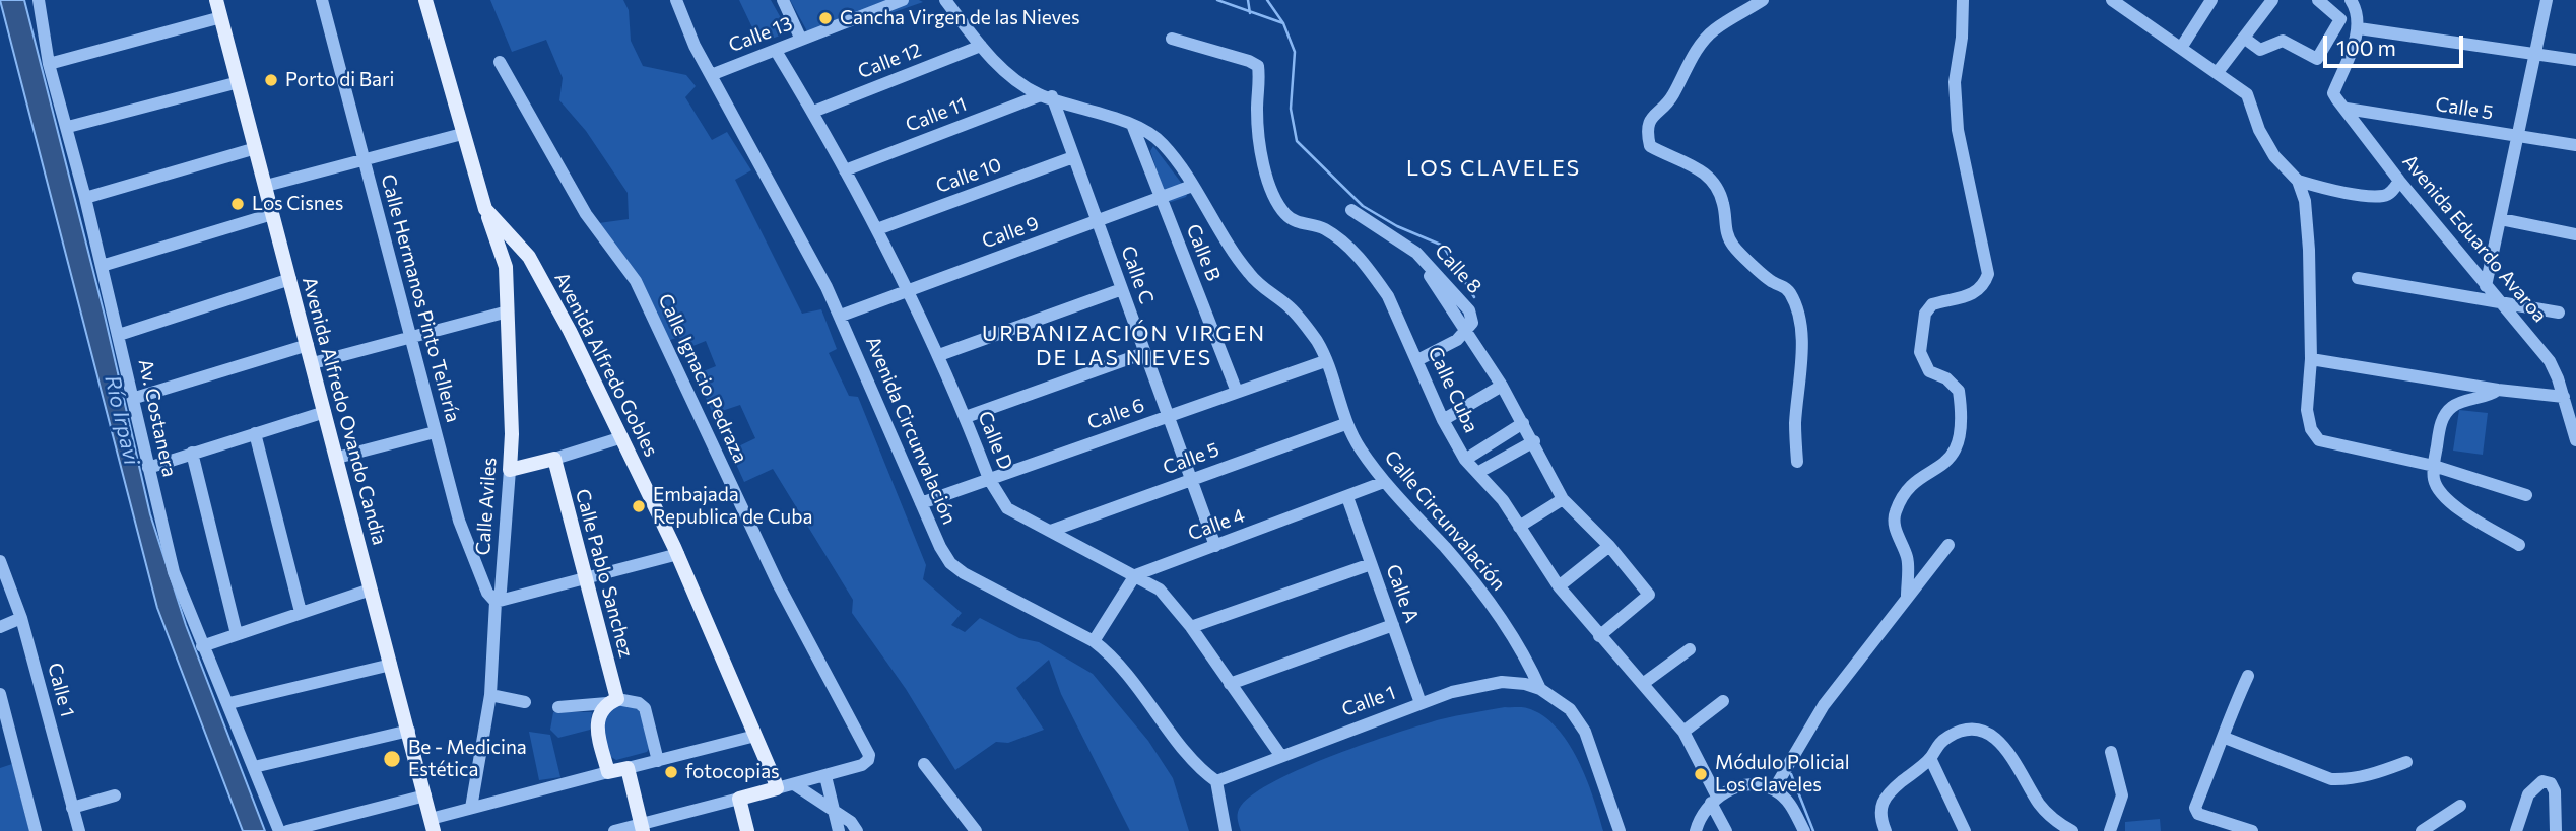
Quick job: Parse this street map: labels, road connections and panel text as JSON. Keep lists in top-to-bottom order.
{
  "streets": {
    "main road": [
      "Avenida Alfredo Gobles",
      "Avenida Alfredo Ovando Candia",
      "Calle Aviles",
      "Calle Pablo Sanchez"
    ],
    "street": [
      "Calle 13",
      "Calle 12",
      "Calle 5",
      "Calle 11",
      "Calle 10",
      "Calle 9",
      "Avenida Eduardo Avaroa",
      "Calle B",
      "Calle 8",
      "Calle C",
      "Calle Hermanos Pinto Tellería",
      "Calle Ignacio Pedraza",
      "Calle Cuba",
      "Calle 6",
      "Av. Costanera",
      "Avenida Circunvalación",
      "Calle D",
      "Calle Circunvalación",
      "Calle 4",
      "Calle A",
      "Calle 1"
    ]
  },
  "crossings": [
    ["Calle 13", "Avenida Circunvalación"],
    ["Calle 13", "Calle D"],
    ["Calle 12", "Calle D"],
    ["Calle 12", "Calle Circunvalación"],
    ["Calle 5", "Avenida Eduardo Avaroa"],
    ["Calle 5", "Calle C"],
    ["Calle 5", "Calle D"],
    ["Calle 5", "Calle Circunvalación"],
    ["Calle 11", "Calle C"],
    ["Calle 11", "Calle D"],
    ["Calle 11", "Calle Circunvalación"],
    ["Calle 10", "Calle C"],
    ["Calle 10", "Calle D"],
    ["Calle 9", "Calle B"],
    ["Calle 9", "Calle C"],
    ["Calle 9", "Avenida Circunvalación"],
    ["Calle 9", "Calle D"],
    ["Calle 9", "Calle Circunvalación"],
    ["Calle B", "Calle 6"],
    ["Calle B", "Calle Circunvalación"],
    ["Calle C", "Calle 6"],
    ["Calle C", "Calle Circunvalación"],
    ["Calle C", "Calle 4"],
    ["Calle Hermanos Pinto Tellería", "Calle Aviles"],
    ["Avenida Alfredo Gobles", "Calle Aviles"],
    ["Calle 6", "Avenida Circunvalación"],
    ["Calle 6", "Calle D"],
    ["Calle 6", "Calle Circunvalación"],
    ["Avenida Circunvalación", "Calle 1"],
    ["Calle D", "Calle 4"],
    ["Calle D", "Calle 1"],
    ["Calle Circunvalación", "Calle 4"],
    ["Calle Circunvalación", "Calle 1"],
    ["Calle 4", "Calle A"],
    ["Calle A", "Calle 1"]
  ],
  "districts": ["LOS CLAVELES", "URBANIZACIÓN VIRGEN DE LAS NIEVES"],
  "water": ["Río Irpavi"],
  "places": [
    "Cancha Virgen de las Nieves",
    "Porto di Bari",
    "Los Cisnes",
    "Embajada Republica de Cuba",
    "Be - Medicina Estética",
    "fotocopias",
    "Módulo Policial Los Claveles"
  ],
  "scale_bar": "100 m"
}
